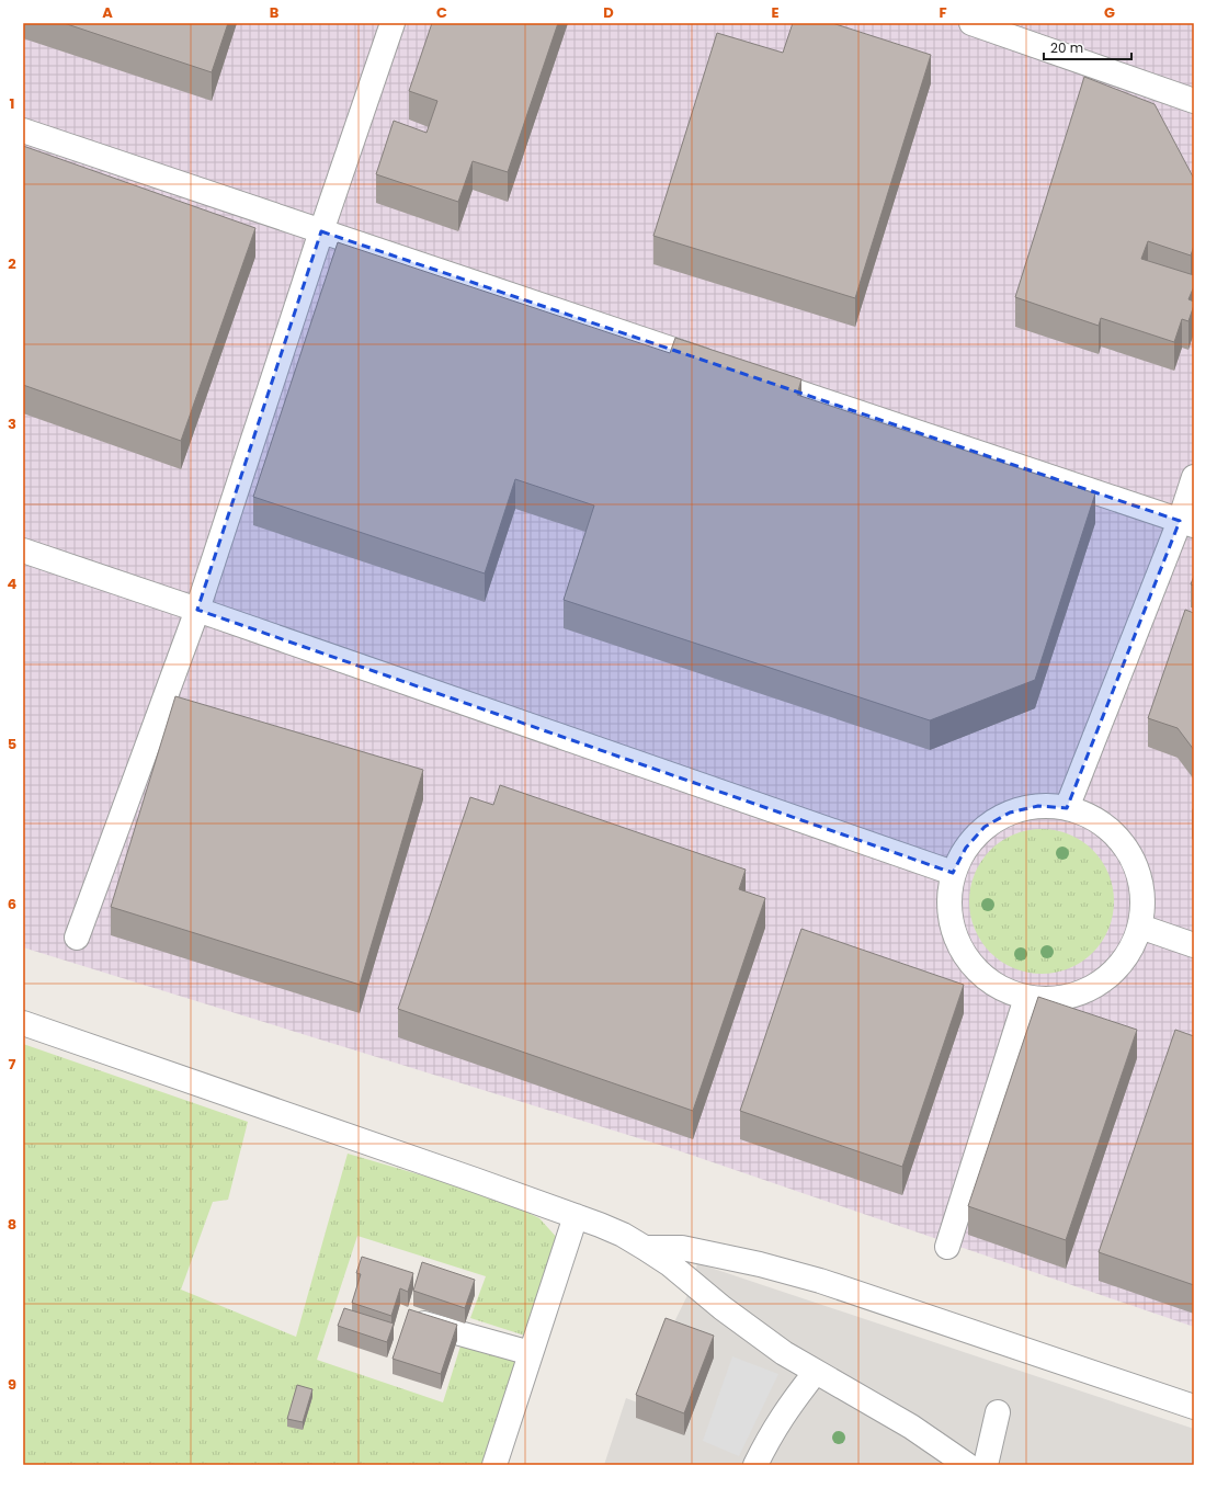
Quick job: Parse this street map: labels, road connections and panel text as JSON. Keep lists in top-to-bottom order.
{
  "scale_bar": "20 m",
  "grid": {
    "columns": [
      "A",
      "B",
      "C",
      "D",
      "E",
      "F",
      "G"
    ],
    "rows": [
      "1",
      "2",
      "3",
      "4",
      "5",
      "6",
      "7",
      "8",
      "9"
    ]
  }
}
